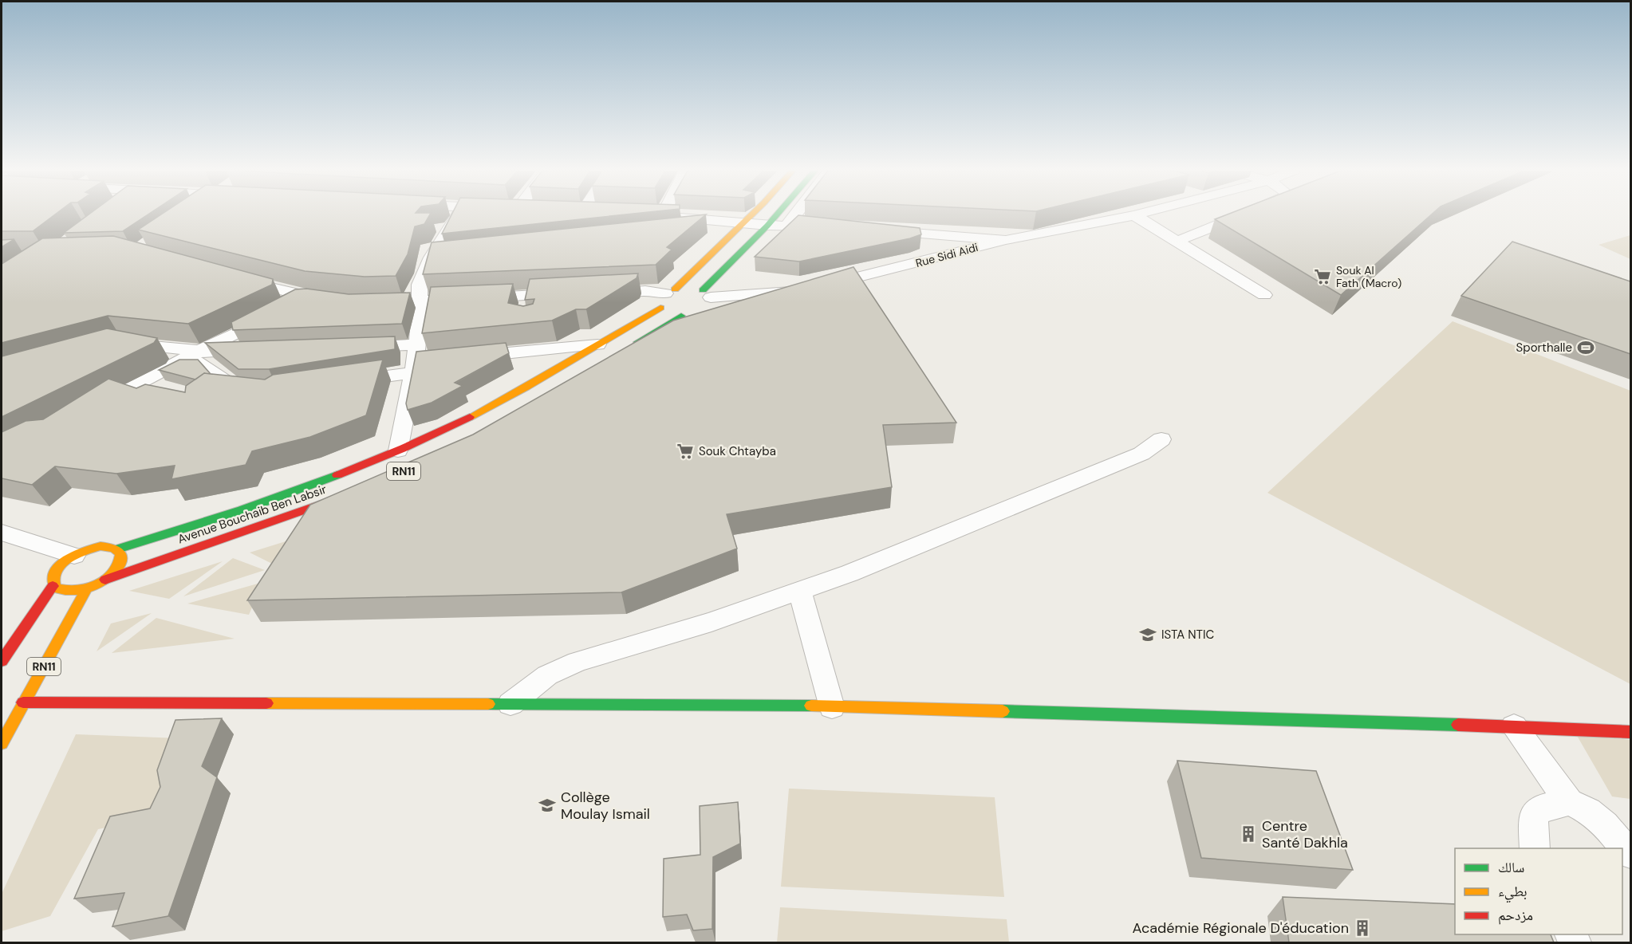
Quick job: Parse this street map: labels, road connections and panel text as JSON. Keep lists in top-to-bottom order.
{
  "streets": {
    "main road": ["RN11", "Avenue Bouchaib Ben Labsir"],
    "street": ["Rue Sidi Aidi"]
  },
  "crossings": [
    ["RN11", "Avenue Bouchaib Ben Labsir"]
  ],
  "places": {
    "supermarket": ["Souk Al Fath (Macro)", "Souk Chtayba"],
    "sports": ["Sporthalle"],
    "school or university": ["ISTA NTIC", "Collège Moulay Ismail"],
    "building": ["Centre Santé Dakhla", "Académie Régionale D'éducation"]
  },
  "legend": ["سالك", "بطيء", "مزدحم"]
}
